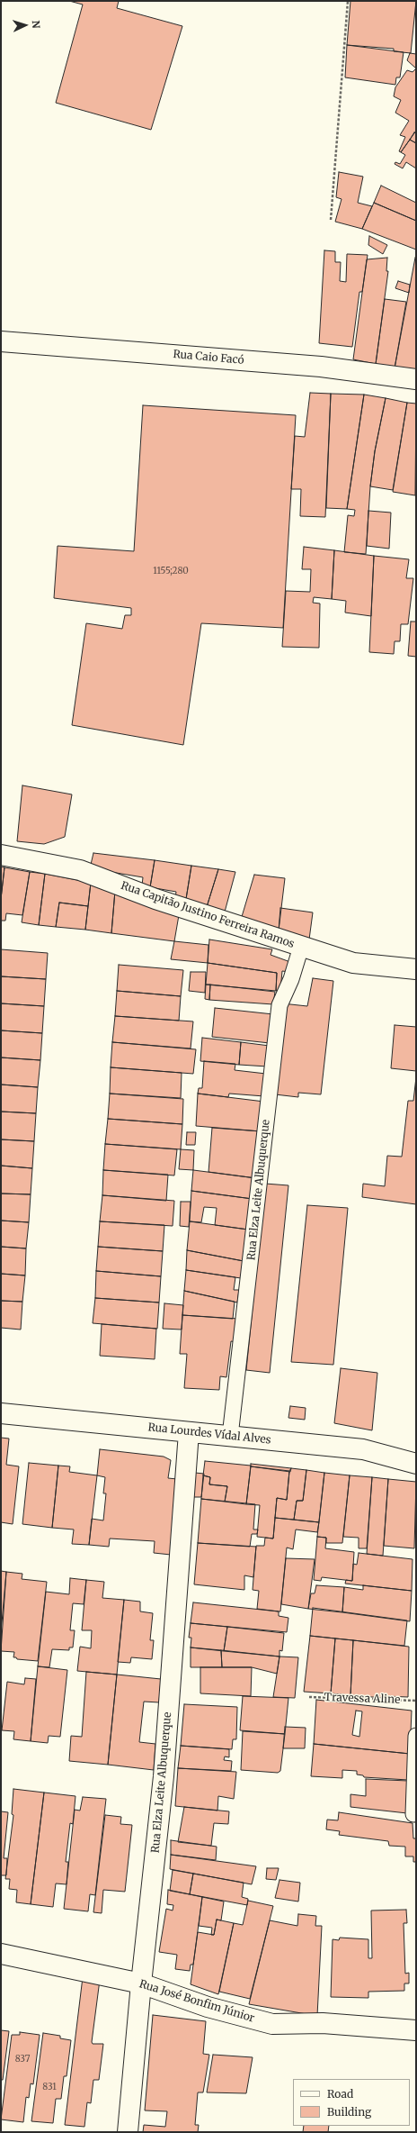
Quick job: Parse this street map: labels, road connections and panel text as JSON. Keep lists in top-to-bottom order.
{
  "streets": {
    "street": [
      "Rua Caio Facó",
      "Rua Capitão Justino Ferreira Ramos",
      "Rua Elza Leite Albuquerque",
      "Rua Lourdes Vídal Alves",
      "Rua José Bonfim Júnior"
    ],
    "path": ["Travessa Aline"]
  },
  "crossings": [
    ["Rua Capitão Justino Ferreira Ramos", "Rua Elza Leite Albuquerque"],
    ["Rua Elza Leite Albuquerque", "Rua Lourdes Vídal Alves"],
    ["Rua Elza Leite Albuquerque", "Rua José Bonfim Júnior"]
  ],
  "house_numbers": ["1155;280", "837", "831"],
  "legend": ["Road", "Building"],
  "north": "right"
}
